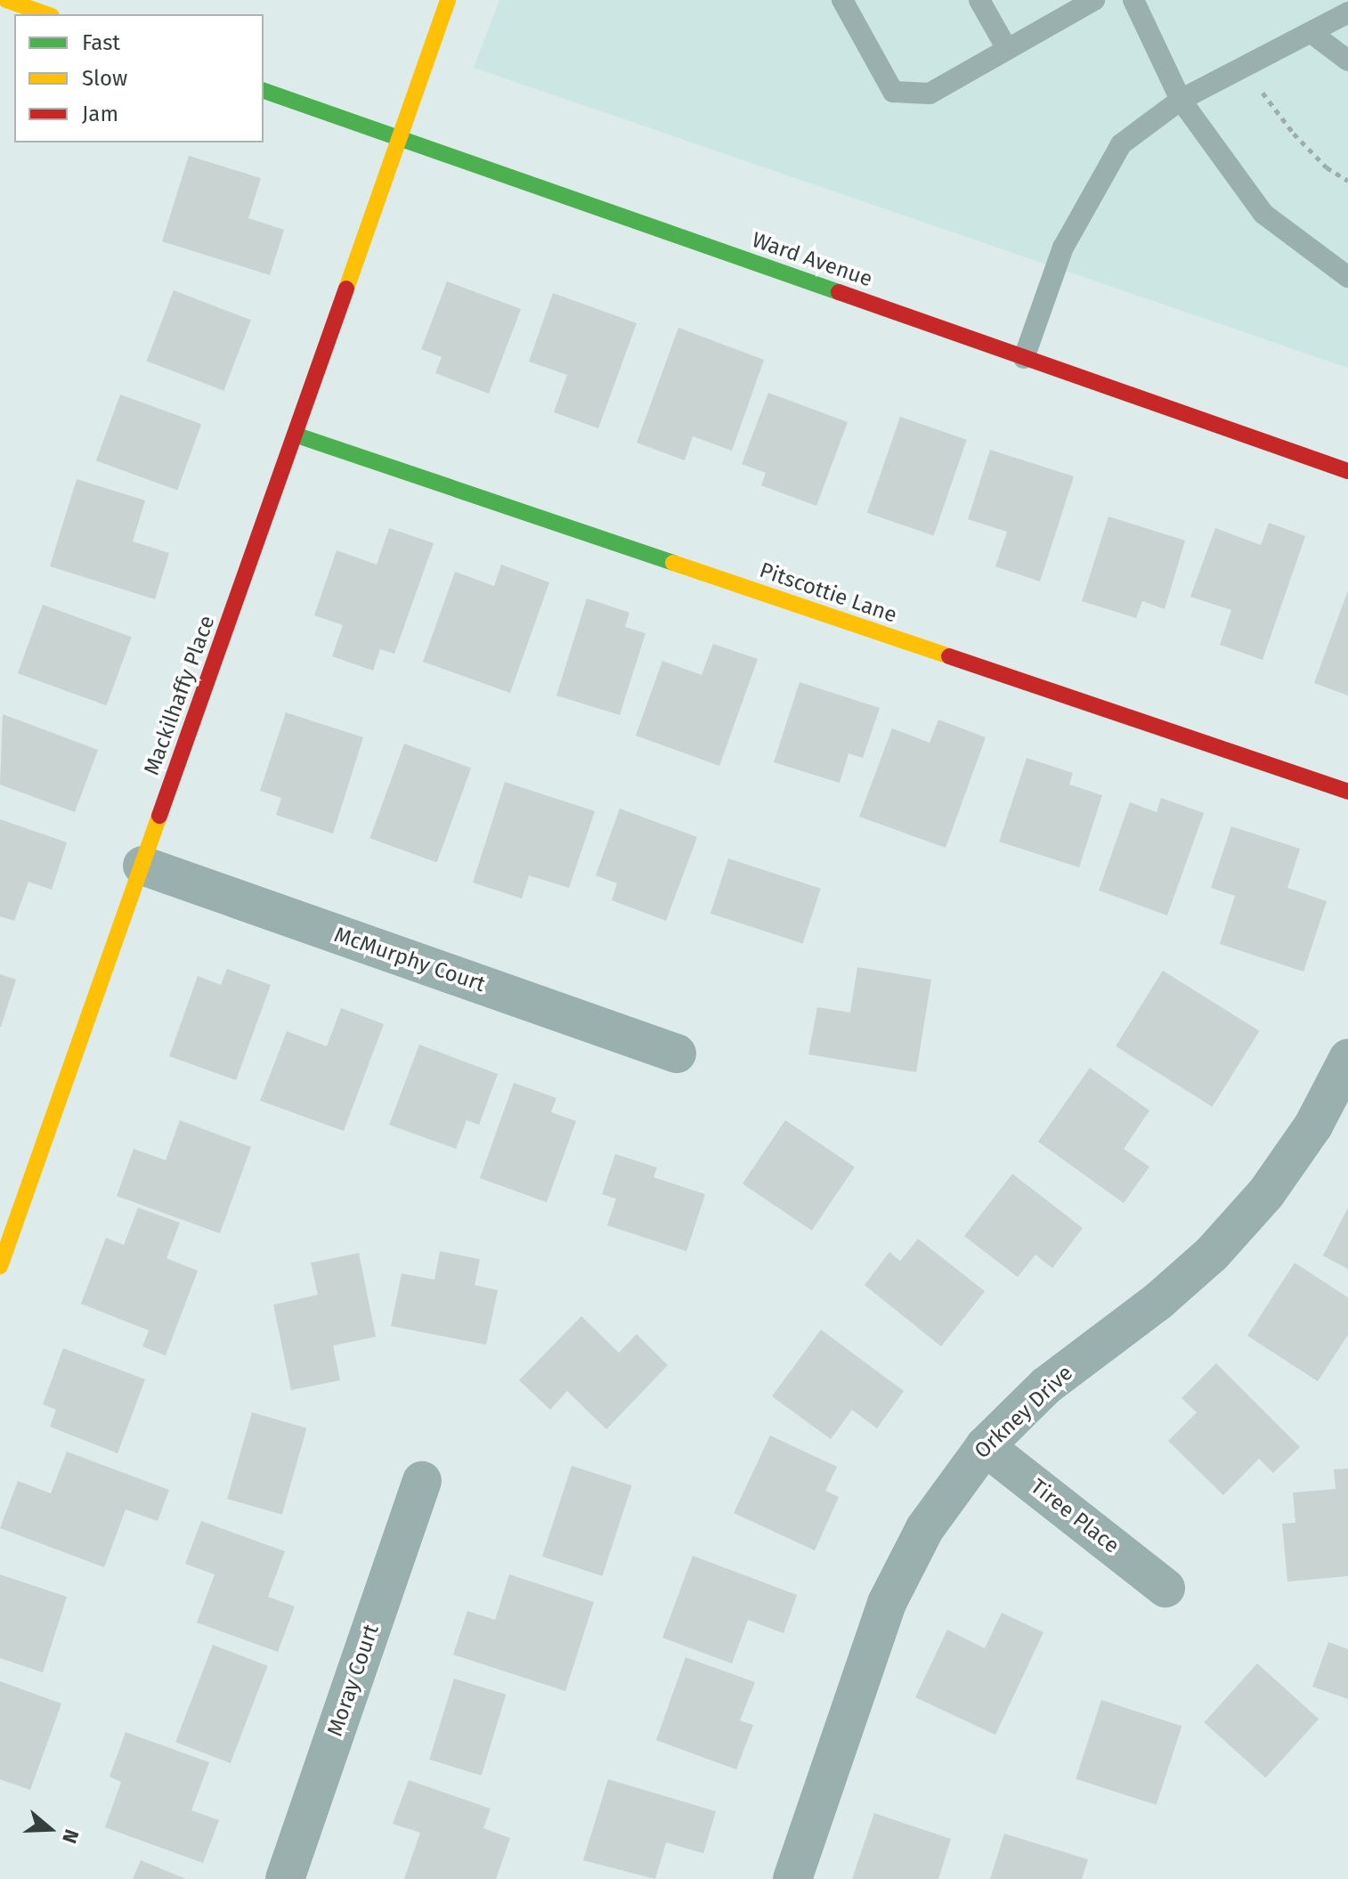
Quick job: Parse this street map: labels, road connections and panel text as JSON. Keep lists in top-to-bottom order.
{
  "streets": {
    "street": [
      "Ward Avenue",
      "Pitscottie Lane",
      "Mackilhaffy Place",
      "McMurphy Court",
      "Orkney Drive",
      "Tiree Place",
      "Moray Court"
    ]
  },
  "crossings": [
    ["Ward Avenue", "Mackilhaffy Place"],
    ["Pitscottie Lane", "Mackilhaffy Place"],
    ["Mackilhaffy Place", "McMurphy Court"],
    ["Orkney Drive", "Tiree Place"]
  ],
  "legend": ["Fast", "Slow", "Jam"],
  "north": "right"
}
